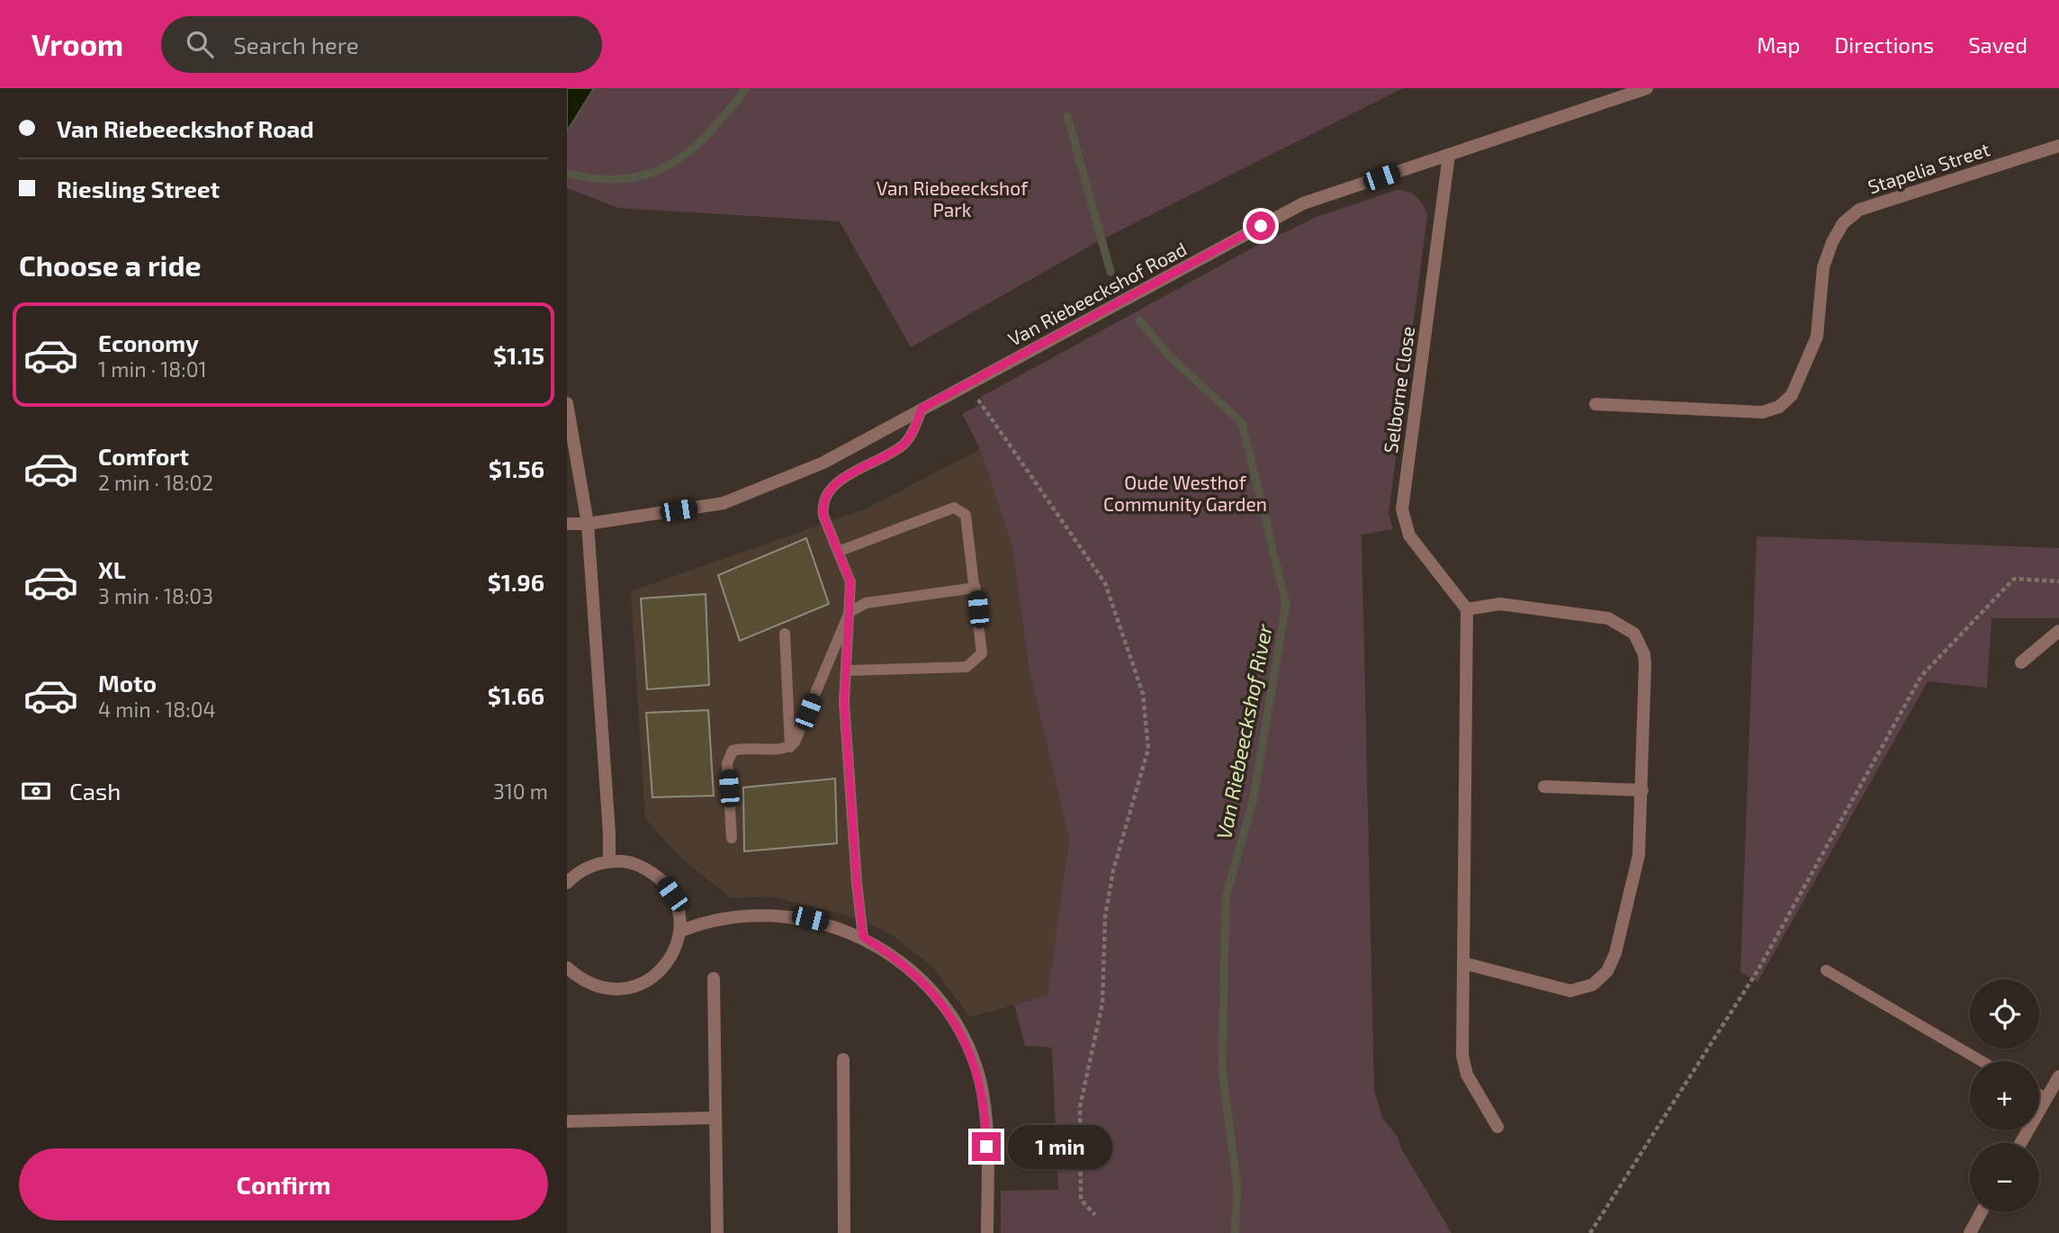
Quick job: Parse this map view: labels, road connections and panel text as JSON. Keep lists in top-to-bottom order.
{
  "streets": {
    "street": ["Stapelia Street", "Van Riebeeckshof Road", "Selborne Close"]
  },
  "crossings": [
    ["Van Riebeeckshof Road", "Selborne Close"]
  ],
  "water": ["Van Riebeeckshof River"],
  "parks": ["Van Riebeeckshof Park", "Oude Westhof Community Garden"],
  "page": {
    "header": "Vroom",
    "search": "Search here",
    "nav": ["Map", "Directions", "Saved"],
    "banner": ["Van Riebeeckshof Road", "Riesling Street"],
    "heading": "Choose a ride",
    "list": [
      {
        "name": "Economy",
        "note": "1 min · 18:01",
        "value": "$1.15"
      },
      {
        "name": "Comfort",
        "note": "2 min · 18:02",
        "value": "$1.56"
      },
      {
        "name": "XL",
        "note": "3 min · 18:03",
        "value": "$1.96"
      },
      {
        "name": "Moto",
        "note": "4 min · 18:04",
        "value": "$1.66"
      }
    ],
    "pay": ["Cash", "310 m"],
    "map_buttons": ["+", "−"],
    "bubble": "1 min",
    "buttons": "Confirm"
  }
}
